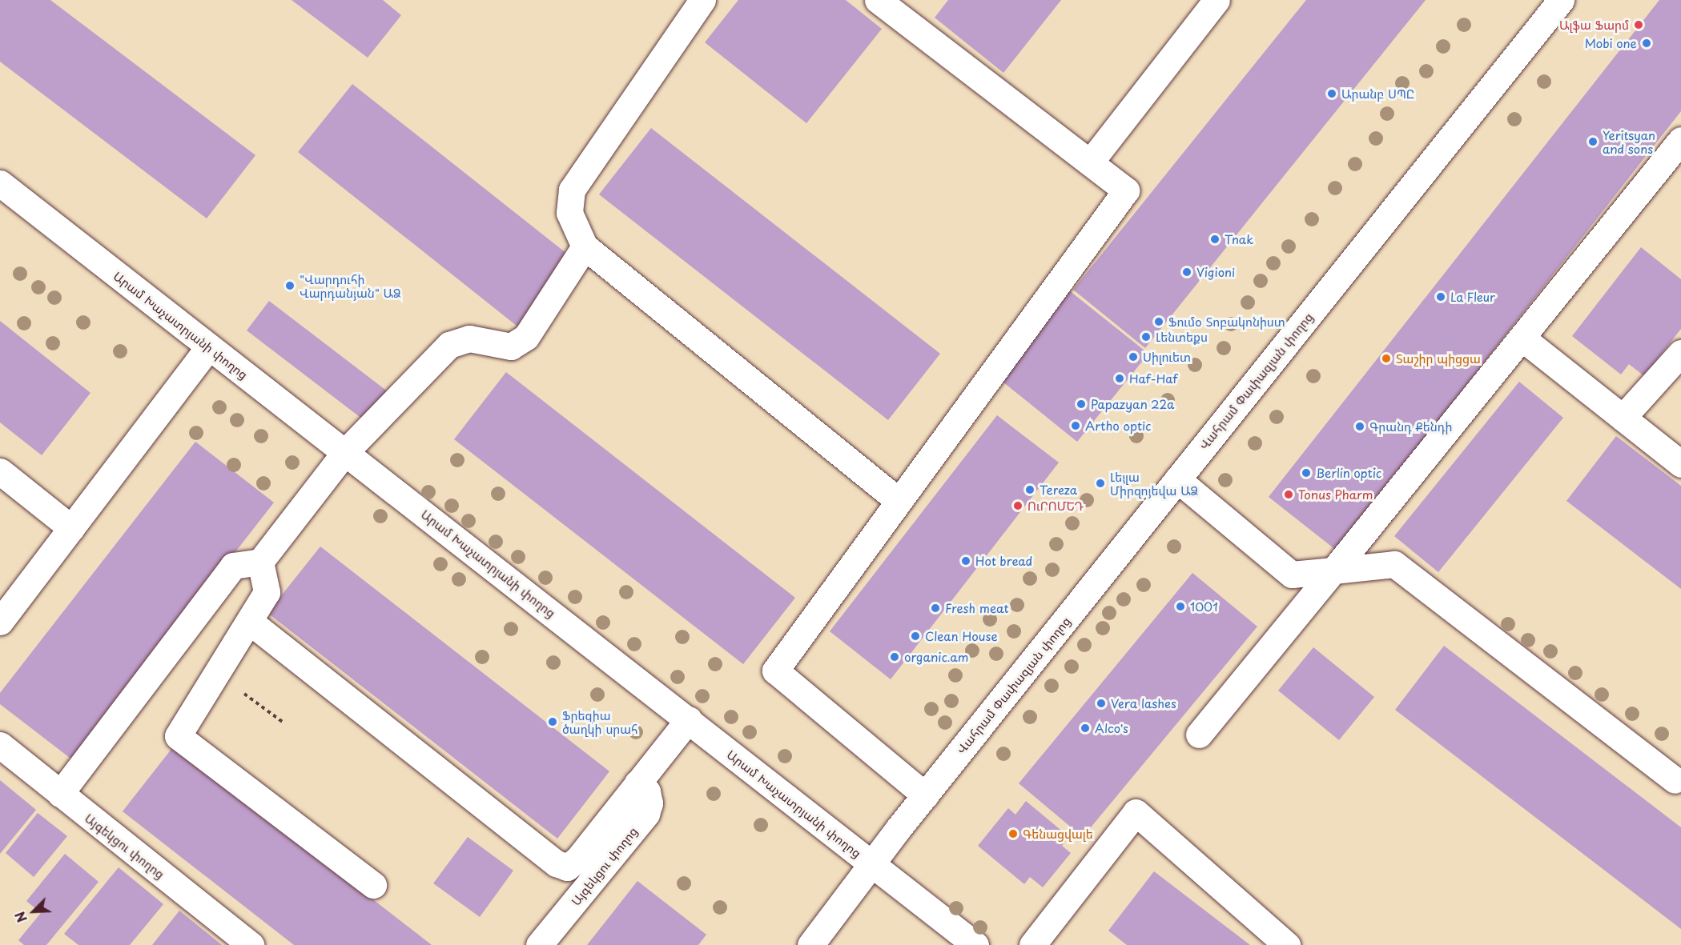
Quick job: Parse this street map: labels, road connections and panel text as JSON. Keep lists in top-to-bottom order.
{
  "streets": {
    "street": ["Արամ Խաչատրյանի փողոց", "Վահրամ Փափազյան փողոց", "Այգեկցու փողոց"]
  },
  "crossings": [
    ["Արամ Խաչատրյանի փողոց", "Վահրամ Փափազյան փողոց"]
  ],
  "places": [
    "Ալֆա Ֆարմ",
    "Mobi one",
    "Արանբ ՍՊԸ",
    "Yeritsyan and sons",
    "Tnak",
    "Vigioni",
    "\"Վարդուհի Վարդանյան\" ԱՁ",
    "La Fleur",
    "Ֆումօ Տոբակոնիստ",
    "Լենտեքս",
    "Սիլուետ",
    "Տաշիր պիցցա",
    "Haf-Haf",
    "Papazyan 22a",
    "Artho optic",
    "Գրանդ Քենդի",
    "Berlin optic",
    "Լեյլա Միրզոյեվա ԱՁ",
    "Tereza",
    "Tonus Pharm",
    "ՈւՐՈՄԵԴ",
    "Hot bread",
    "1001",
    "Fresh meat",
    "Clean House",
    "organic.am",
    "Vera lashes",
    "Ֆրեզիա ծաղկի սրահ",
    "Alco's",
    "Գենացվալե"
  ],
  "north": "bottom left"
}
